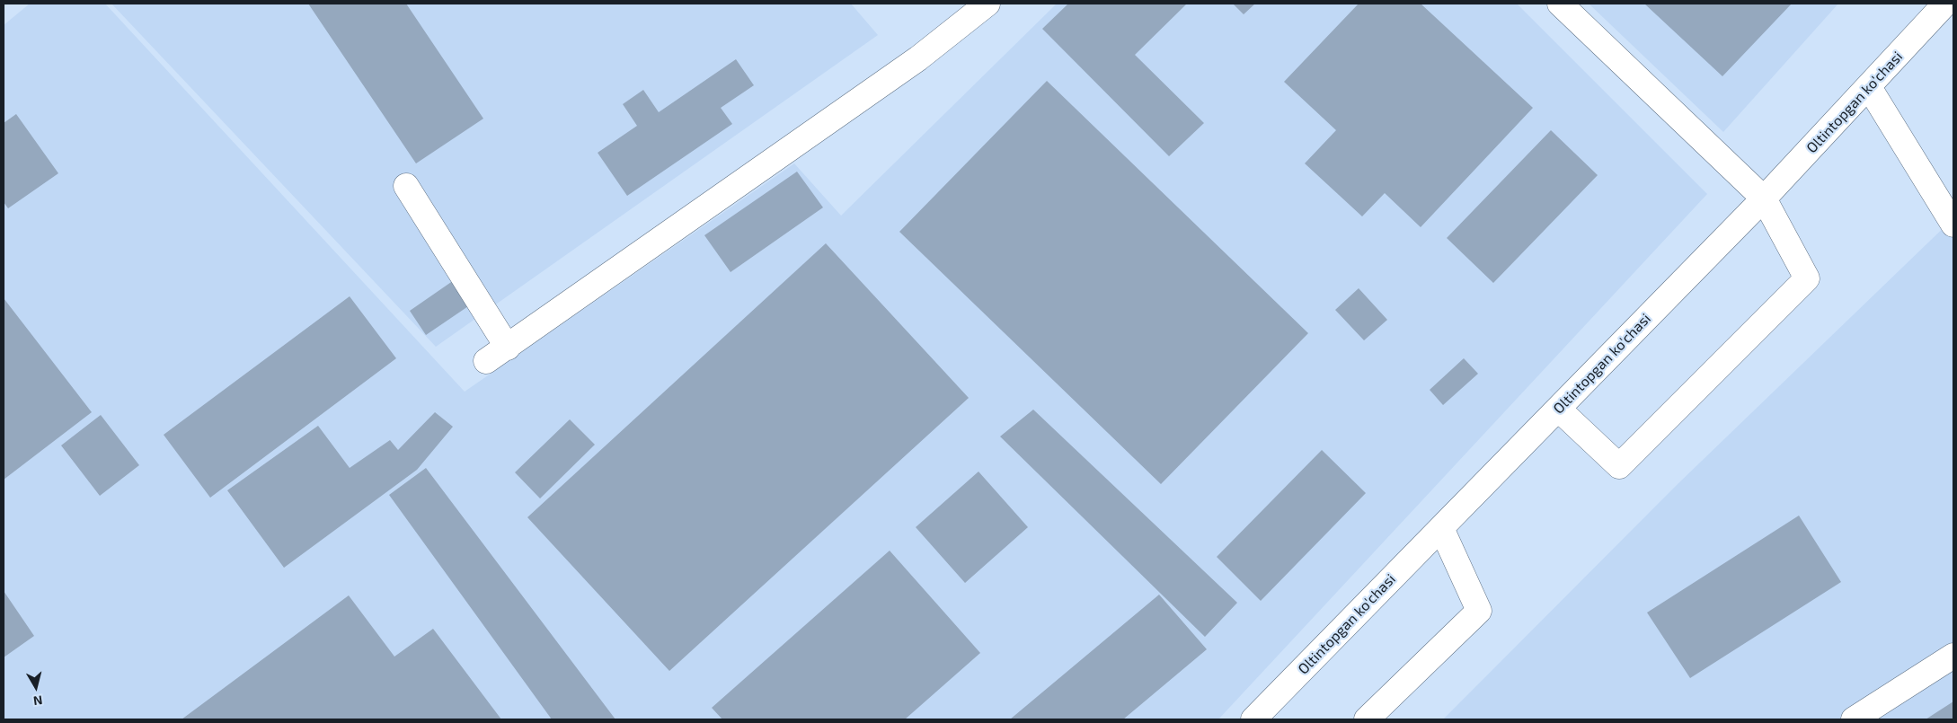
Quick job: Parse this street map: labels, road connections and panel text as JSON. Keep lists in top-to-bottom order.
{
  "streets": {
    "street": ["Oltintopgan ko'chasi"]
  },
  "north": "bottom"
}
